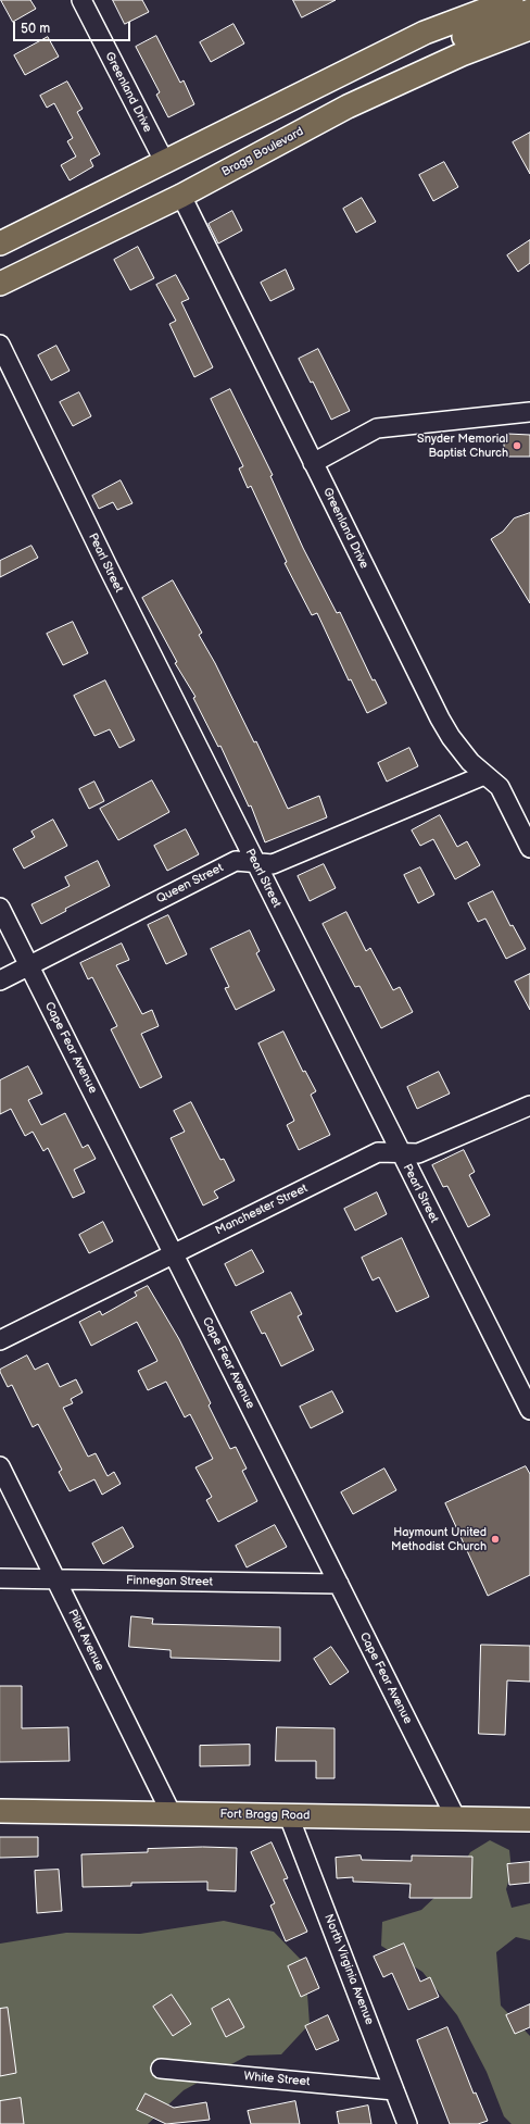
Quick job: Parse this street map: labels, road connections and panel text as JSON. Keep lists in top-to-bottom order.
{
  "streets": {
    "main road": ["Bragg Boulevard", "Fort Bragg Road"],
    "street": [
      "Greenland Drive",
      "Pearl Street",
      "Queen Street",
      "Cape Fear Avenue",
      "Manchester Street",
      "Finnegan Street",
      "Pilot Avenue",
      "North Virginia Avenue",
      "White Street"
    ]
  },
  "crossings": [
    ["Greenland Drive", "Bragg Boulevard"],
    ["Greenland Drive", "Queen Street"],
    ["Pearl Street", "Queen Street"],
    ["Pearl Street", "Manchester Street"],
    ["Queen Street", "Cape Fear Avenue"],
    ["Cape Fear Avenue", "Manchester Street"],
    ["Cape Fear Avenue", "Finnegan Street"],
    ["Cape Fear Avenue", "Fort Bragg Road"],
    ["Finnegan Street", "Pilot Avenue"],
    ["Pilot Avenue", "Fort Bragg Road"],
    ["Fort Bragg Road", "North Virginia Avenue"],
    ["North Virginia Avenue", "White Street"]
  ],
  "places": ["Snyder Memorial Baptist Church", "Haymount United Methodist Church"],
  "scale_bar": "50 m"
}
